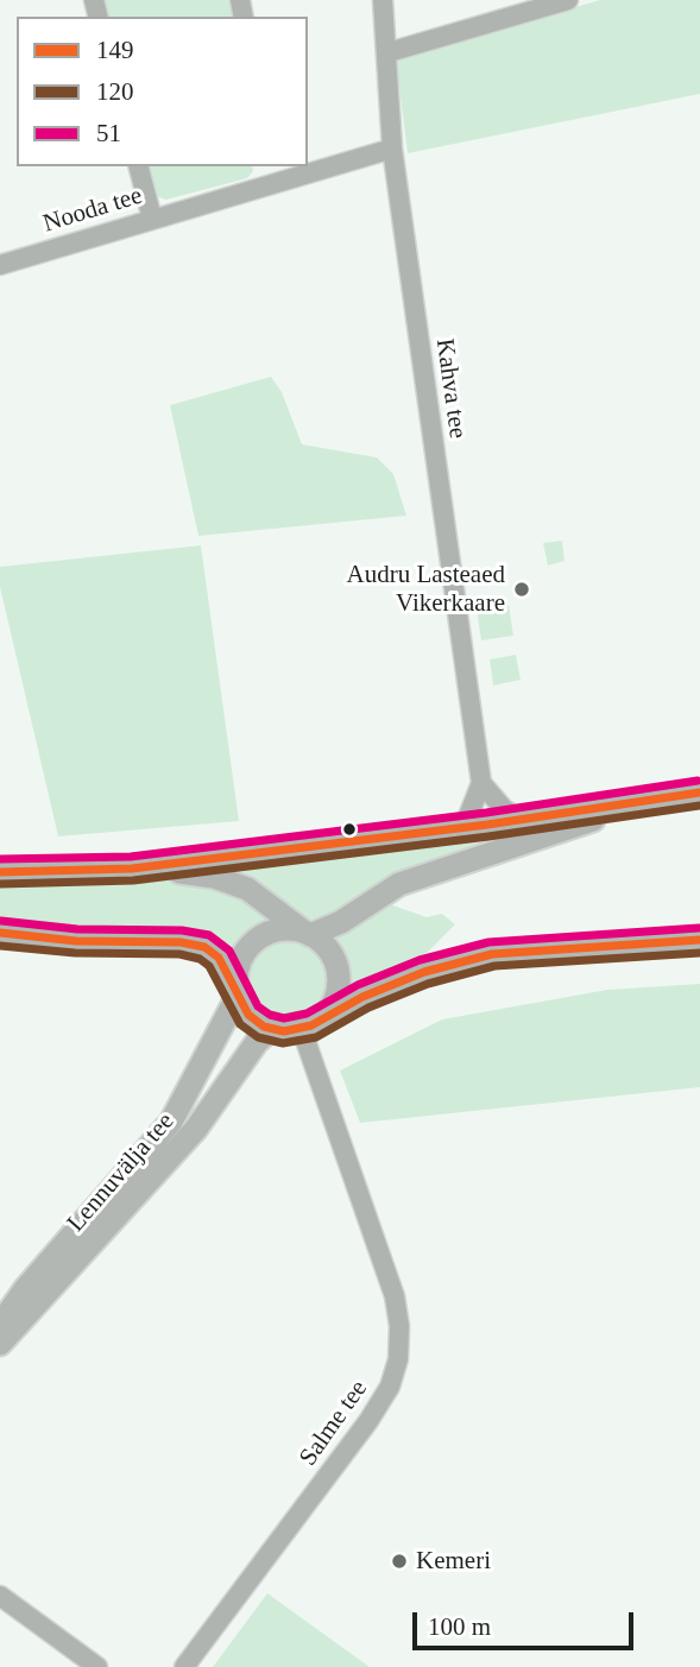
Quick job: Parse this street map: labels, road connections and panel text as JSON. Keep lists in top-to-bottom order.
{
  "streets": {
    "main road": ["Lennuvälja tee"],
    "street": ["Nooda tee", "Kahva tee", "Salme tee"]
  },
  "crossings": [
    ["Nooda tee", "Kahva tee"],
    ["Lennuvälja tee", "Salme tee"]
  ],
  "places": ["Audru Lasteaed Vikerkaare", "Kemeri"],
  "lines": ["transit line 51", "transit line 149", "transit line 120"],
  "legend": ["149", "120", "51"],
  "scale_bar": "100 m"
}
